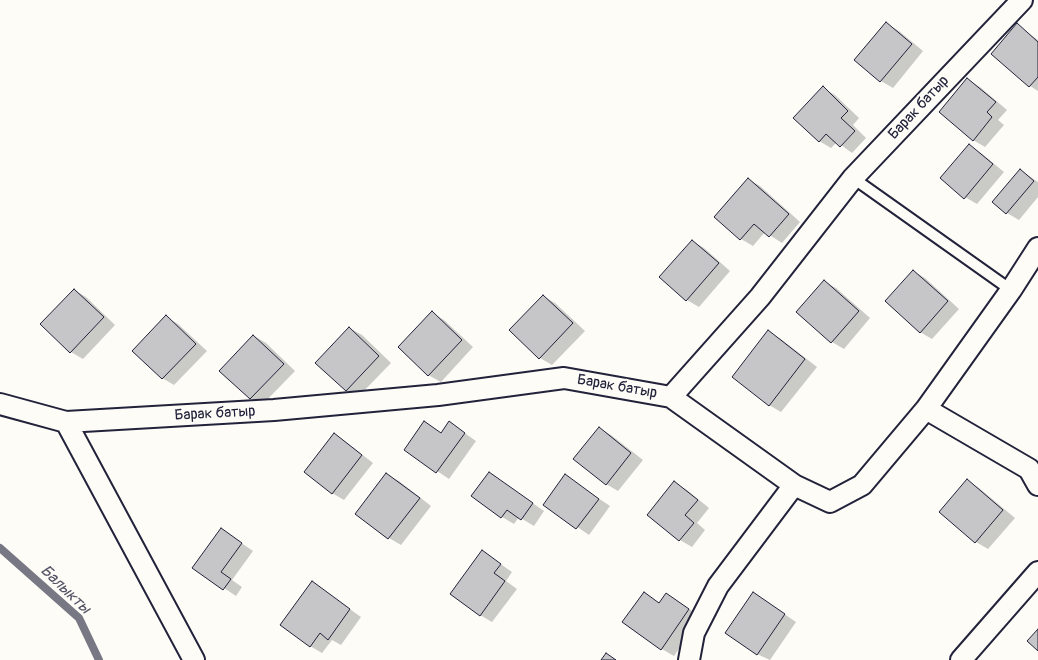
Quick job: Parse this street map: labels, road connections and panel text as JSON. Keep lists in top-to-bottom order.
{
  "streets": {
    "street": ["Барак батыр"]
  },
  "water": ["Балыкты"]
}
